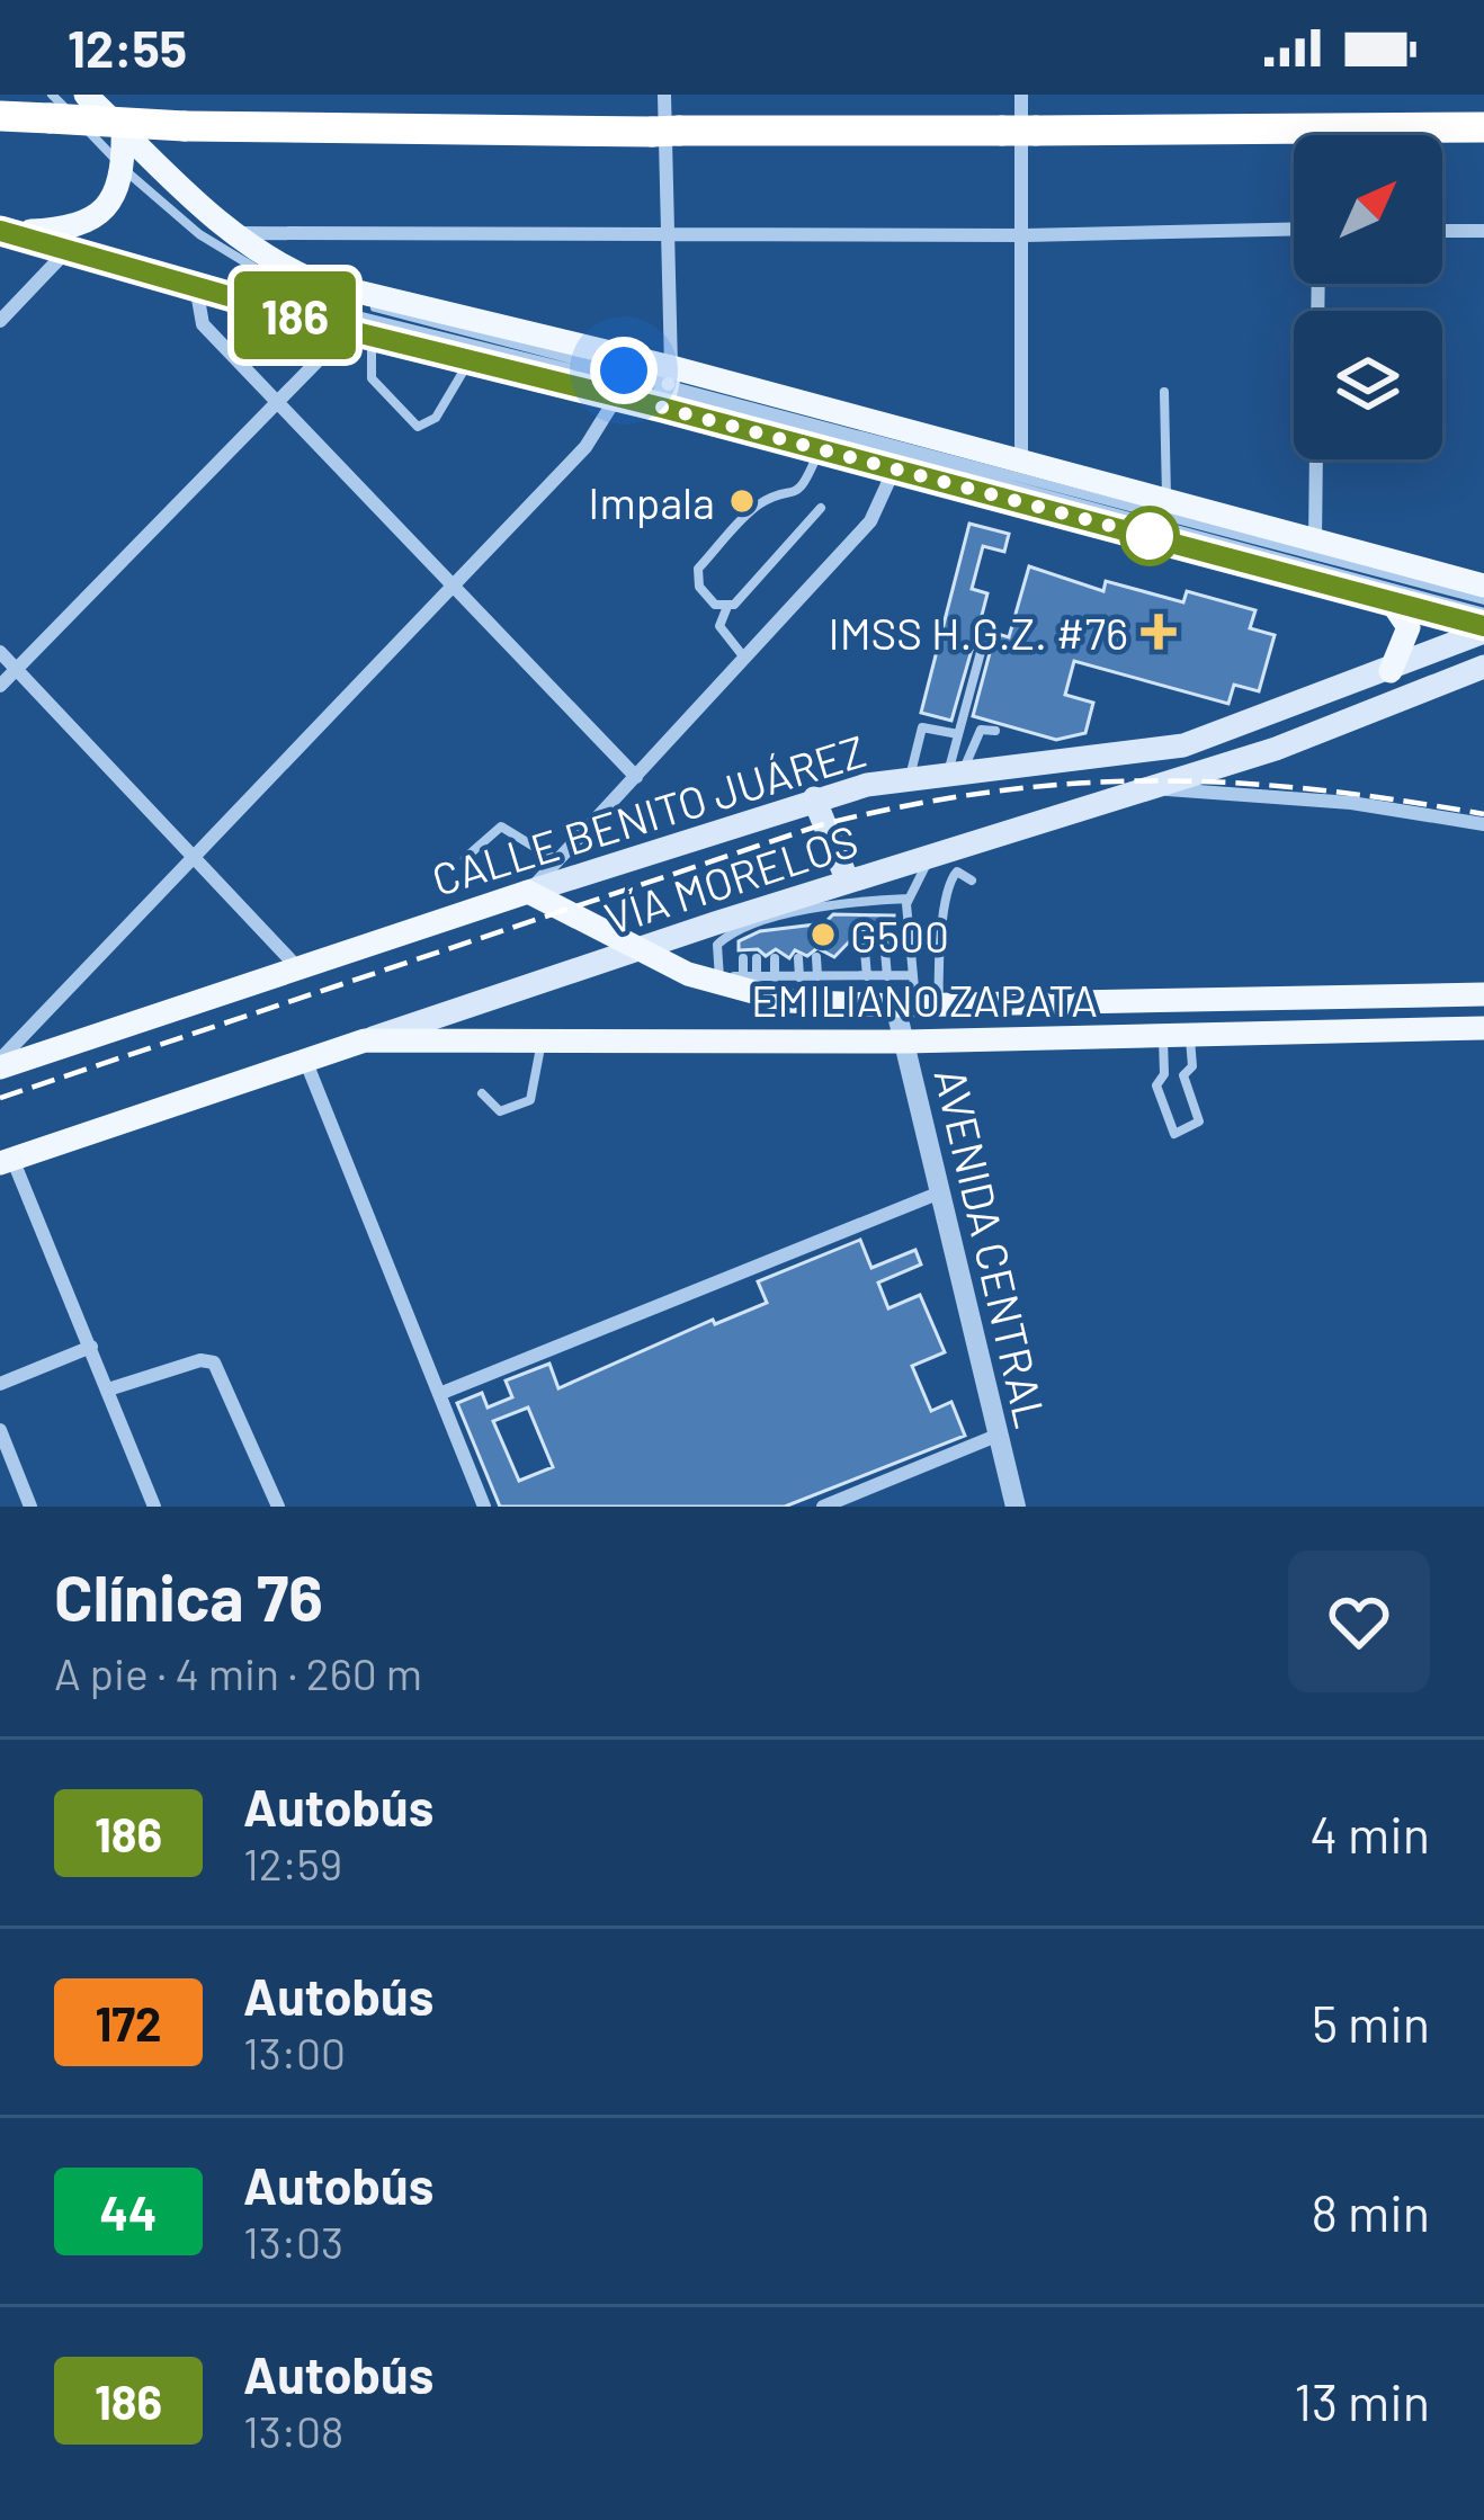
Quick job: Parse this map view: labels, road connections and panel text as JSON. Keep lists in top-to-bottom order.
{
  "streets": {
    "main road": ["CALLE BENITO JUÁREZ", "VÍA MORELOS", "EMILIANO ZAPATA"],
    "street": ["AVENIDA CENTRAL"]
  },
  "crossings": [
    ["CALLE BENITO JUÁREZ", "EMILIANO ZAPATA"],
    ["VÍA MORELOS", "EMILIANO ZAPATA"],
    ["EMILIANO ZAPATA", "AVENIDA CENTRAL"]
  ],
  "places": {
    "other": ["Impala", "G500"],
    "health": ["IMSS H.G.Z. #76"]
  },
  "lines": ["bus line 186"],
  "north": "top right",
  "page": {
    "status": "12:55",
    "on_map": "186",
    "heading": ["Clínica 76", "A pie · 4 min · 260 m"],
    "list": [
      {
        "mark": "186",
        "name": "Autobús",
        "note": "12:59",
        "value": "4 min"
      },
      {
        "mark": "172",
        "name": "Autobús",
        "note": "13:00",
        "value": "5 min"
      },
      {
        "mark": "44",
        "name": "Autobús",
        "note": "13:03",
        "value": "8 min"
      },
      {
        "mark": "186",
        "name": "Autobús",
        "note": "13:08",
        "value": "13 min"
      }
    ]
  }
}
